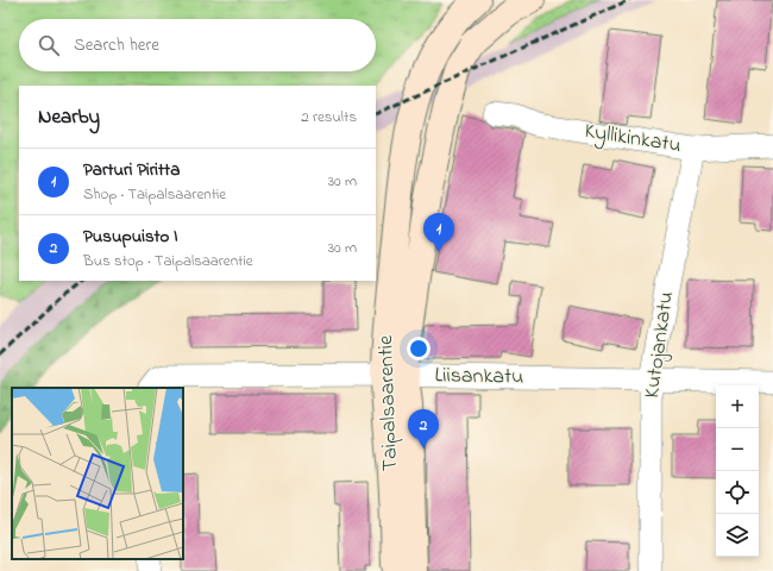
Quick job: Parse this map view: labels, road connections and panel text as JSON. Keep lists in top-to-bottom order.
{
  "streets": {
    "main road": ["Taipalsaarentie"],
    "street": ["Kyllikinkatu", "Kutojankatu", "Liisankatu"]
  },
  "crossings": [
    ["Kyllikinkatu", "Kutojankatu"],
    ["Kutojankatu", "Liisankatu"],
    ["Liisankatu", "Taipalsaarentie"]
  ],
  "page": {
    "search": "Search here",
    "heading": ["Nearby", "2 results"],
    "list": [
      {
        "mark": "1",
        "name": "Parturi Piritta",
        "note": "Shop · Taipalsaarentie",
        "value": "30 m"
      },
      {
        "mark": "2",
        "name": "Pusupuisto I",
        "note": "Bus stop · Taipalsaarentie",
        "value": "30 m"
      }
    ],
    "pins": ["1", "2"],
    "map_buttons": ["+", "−"]
  }
}
